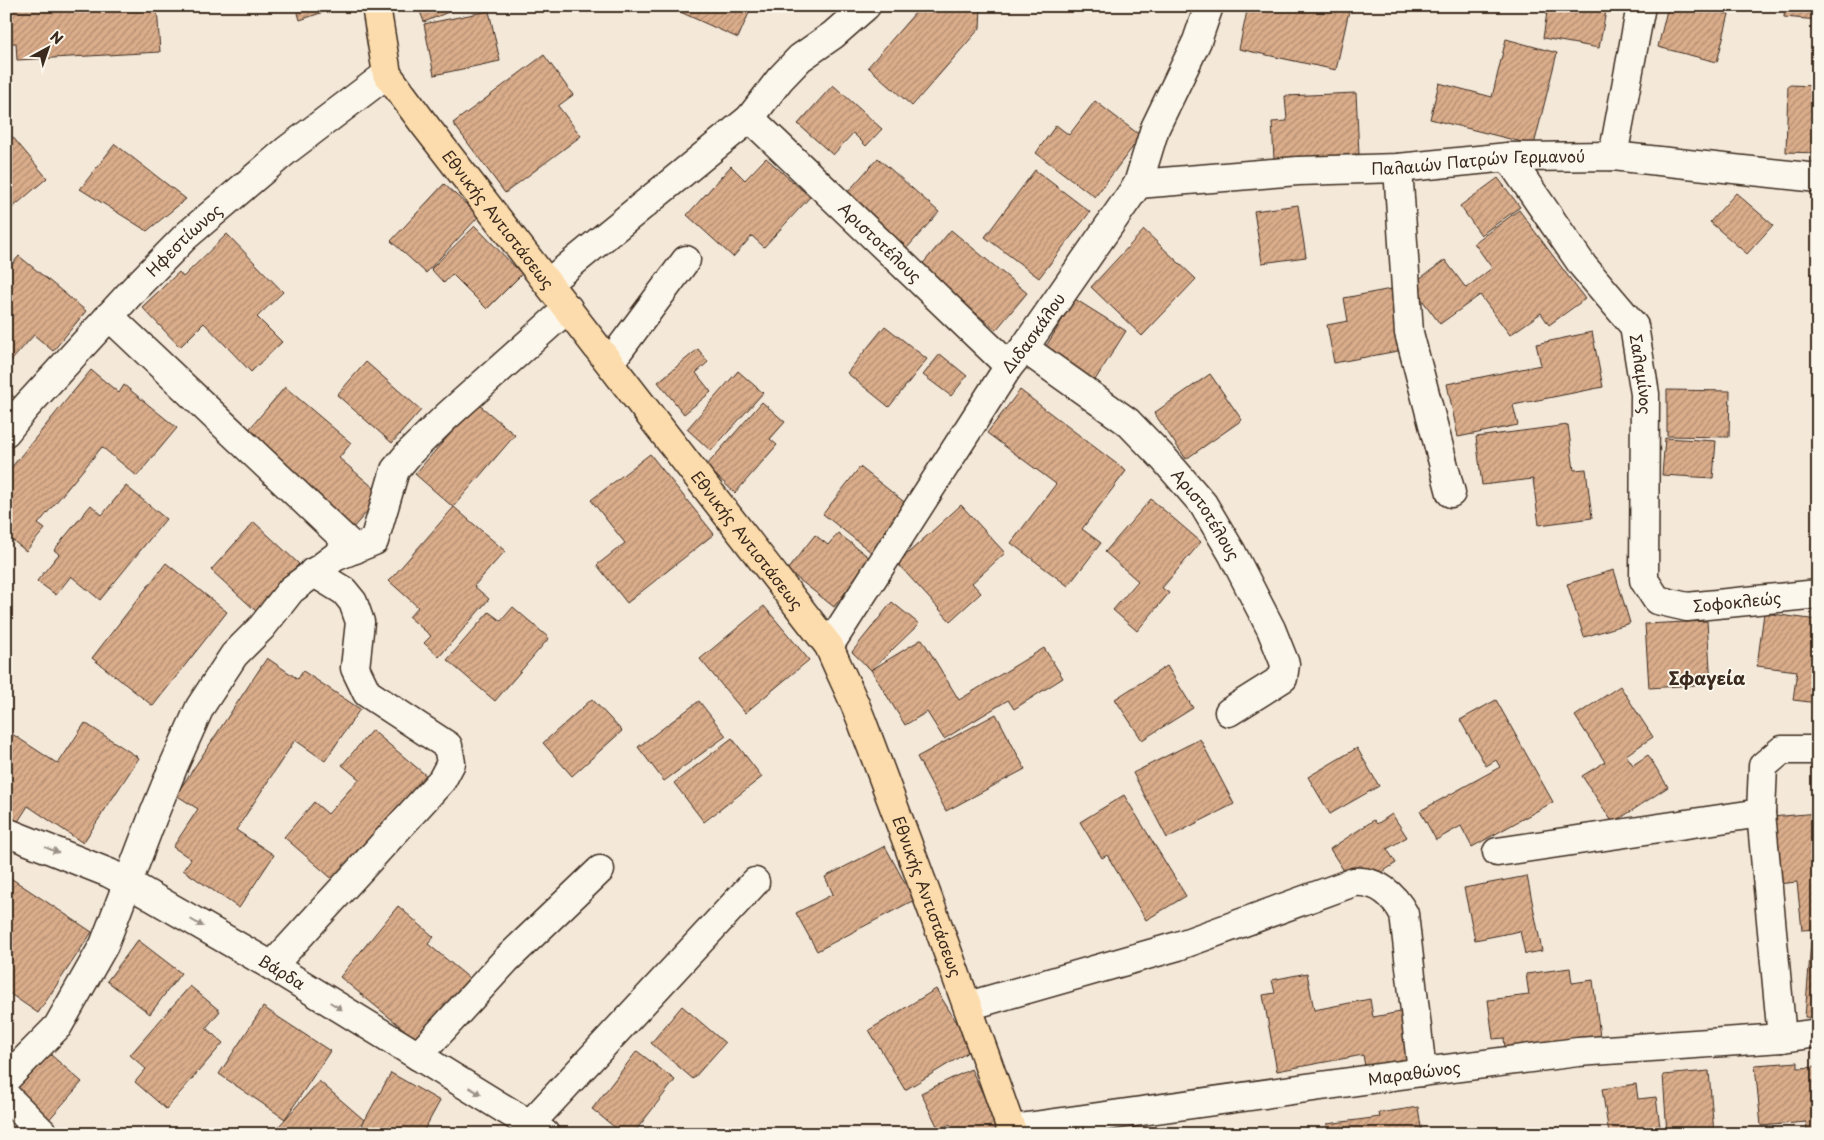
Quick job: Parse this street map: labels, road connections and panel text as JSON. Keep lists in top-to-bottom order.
{
  "streets": {
    "main road": ["Εθνικής Αντιστάσεως"],
    "street": [
      "Παλαιών Πατρών Γερμανού",
      "Ηφεστίωνος",
      "Αριστοτέλους",
      "Διδασκάλου",
      "Σαλαμίνος",
      "Σοφοκλεώς",
      "Βάρδα",
      "Μαραθώνος"
    ]
  },
  "crossings": [
    ["Παλαιών Πατρών Γερμανού", "Διδασκάλου"],
    ["Παλαιών Πατρών Γερμανού", "Σαλαμίνος"],
    ["Εθνικής Αντιστάσεως", "Ηφεστίωνος"],
    ["Εθνικής Αντιστάσεως", "Διδασκάλου"],
    ["Εθνικής Αντιστάσεως", "Μαραθώνος"],
    ["Αριστοτέλους", "Διδασκάλου"],
    ["Σαλαμίνος", "Σοφοκλεώς"]
  ],
  "one_way": ["Βάρδα"],
  "districts": ["Σφαγεία"],
  "north": "top right"
}
